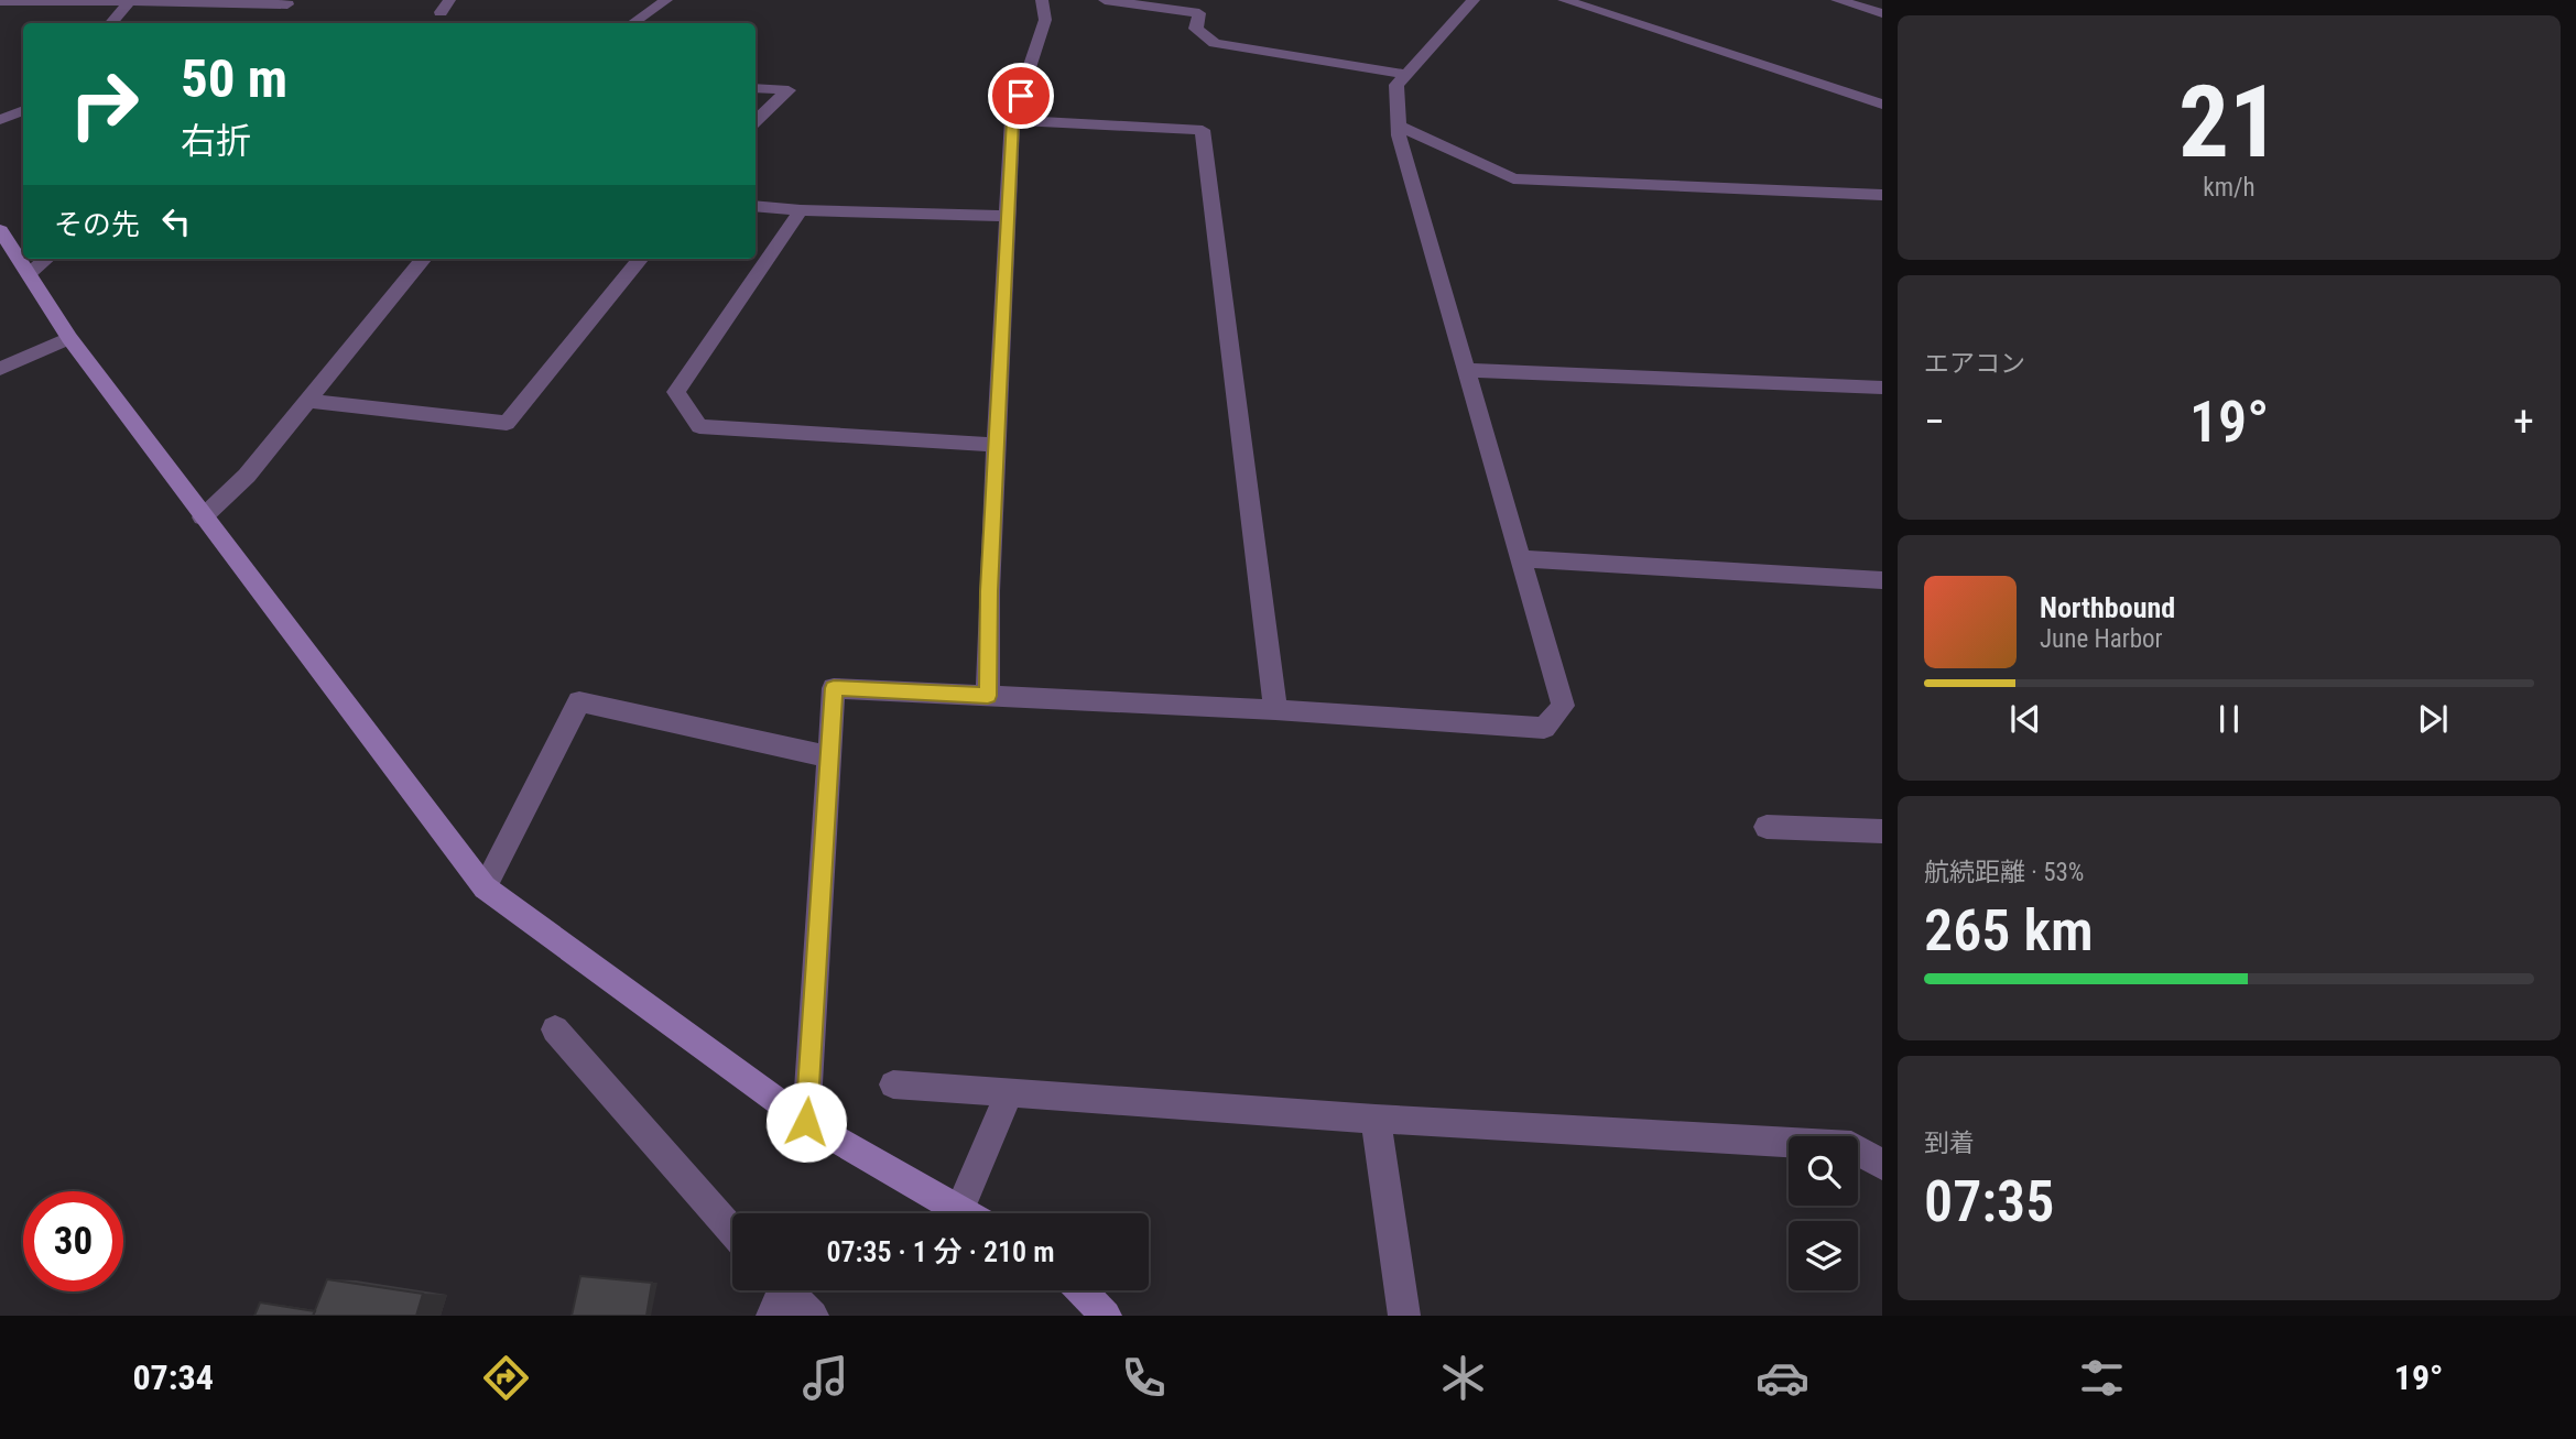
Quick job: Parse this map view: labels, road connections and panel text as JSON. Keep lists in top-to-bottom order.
{
  "page": {
    "tile": [
      ["21", "km/h"],
      "エアコン",
      ["航続距離 · 53%", "265 km"],
      ["到着", "07:35"]
    ],
    "turn": ["50 m", "右折"],
    "then": "その先",
    "heat": ["−", "19°", "+"],
    "song": ["Northbound", "June Harbor"],
    "limit": "30",
    "trip": "07:35 · 1 分 · 210 m",
    "tabs": ["07:34", "19°"]
  }
}
